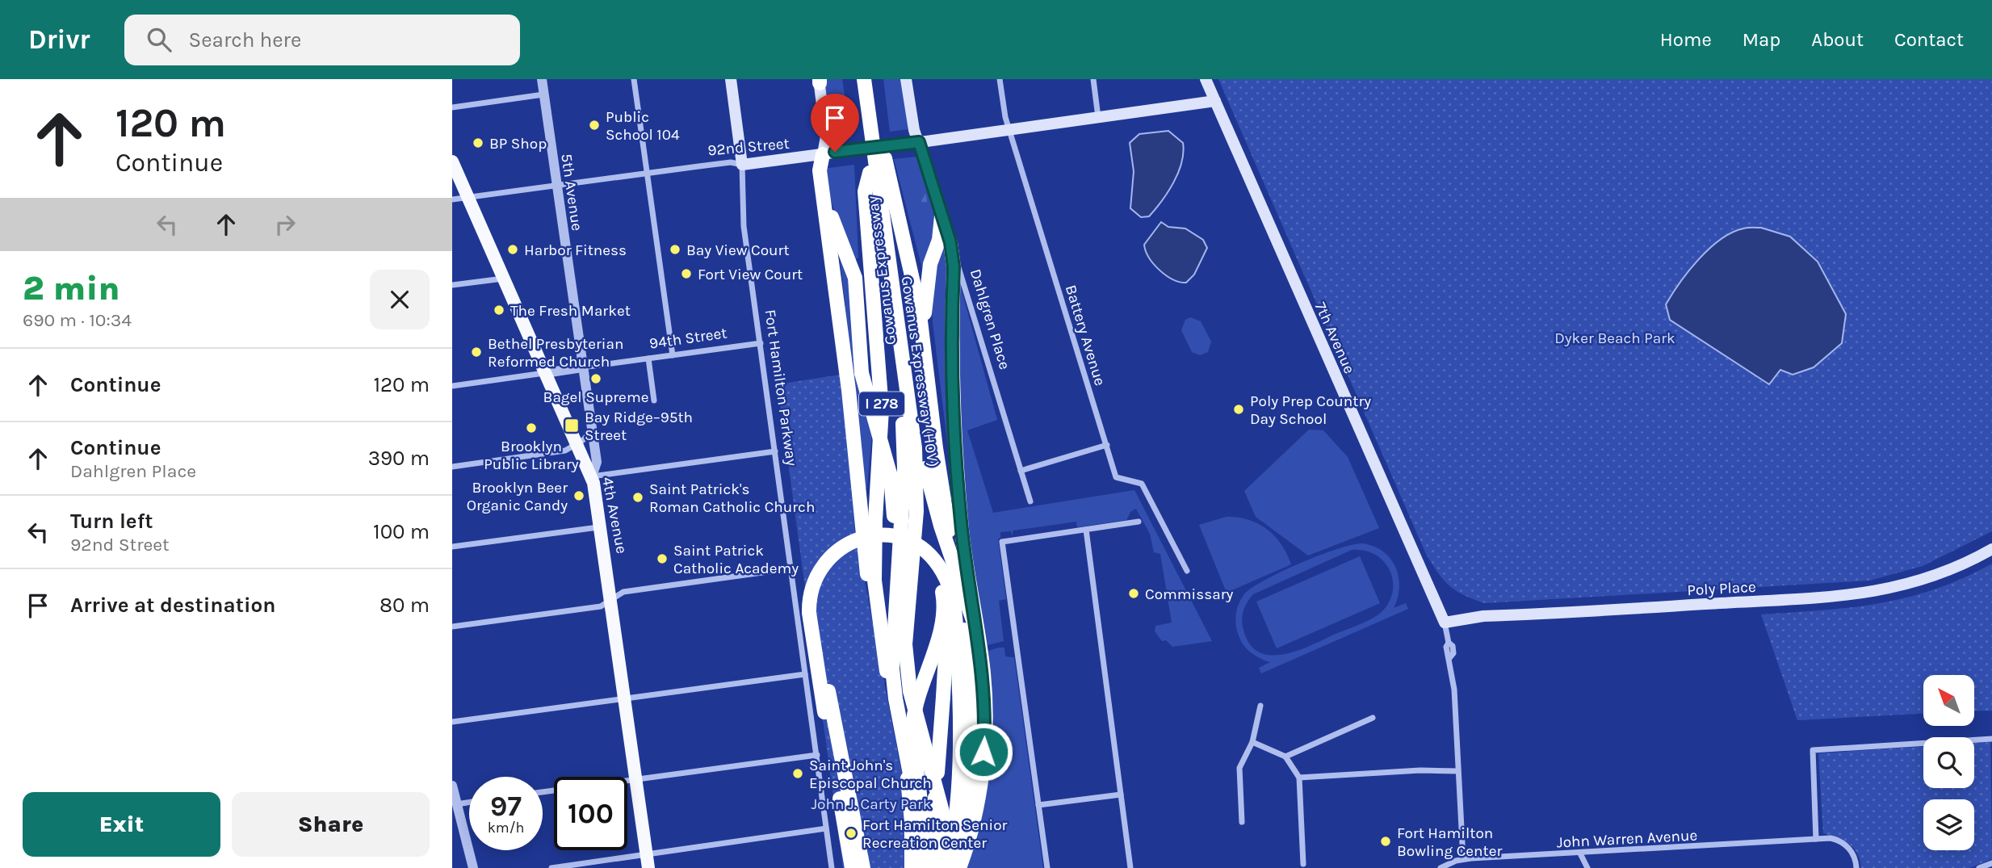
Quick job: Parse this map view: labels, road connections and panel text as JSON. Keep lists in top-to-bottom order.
{
  "streets": {
    "highway": ["Gowanus Expressway", "Gowanus Expressway (HOV)", "I 278"],
    "main road": [
      "92nd Street",
      "Dahlgren Place",
      "7th Avenue",
      "Fort Hamilton Parkway",
      "4th Avenue",
      "Poly Place"
    ],
    "street": [
      "5th Avenue",
      "Battery Avenue",
      "94th Street",
      "John Warren Avenue"
    ]
  },
  "crossings": [
    ["92nd Street", "5th Avenue"],
    ["92nd Street", "Dahlgren Place"],
    ["92nd Street", "Battery Avenue"],
    ["92nd Street", "7th Avenue"],
    ["92nd Street", "Fort Hamilton Parkway"],
    ["92nd Street", "4th Avenue"],
    ["5th Avenue", "94th Street"],
    ["5th Avenue", "4th Avenue"],
    ["Gowanus Expressway", "Gowanus Expressway (HOV)"],
    ["94th Street", "Fort Hamilton Parkway"],
    ["94th Street", "4th Avenue"],
    ["7th Avenue", "Poly Place"],
    ["7th Avenue", "John Warren Avenue"]
  ],
  "parks": ["Dyker Beach Park", "John J. Carty Park"],
  "places": {
    "other": [
      "Public School 104",
      "BP Shop",
      "Harbor Fitness",
      "Bay View Court",
      "Fort View Court",
      "The Fresh Market",
      "Bethel Presbyterian Reformed Church",
      "Bagel Supreme",
      "Poly Prep Country Day School",
      "Brooklyn Public Library",
      "Brooklyn Beer Organic Candy",
      "Saint Patrick's Roman Catholic Church",
      "Saint Patrick Catholic Academy",
      "Commissary",
      "Saint John's Episcopal Church",
      "Fort Hamilton Senior Recreation Center",
      "Fort Hamilton Bowling Center"
    ],
    "transit": ["Bay Ridge–95th Street"]
  },
  "north": "top left",
  "page": {
    "header": "Drivr",
    "search": "Search here",
    "nav": [
      "Home",
      "Map",
      "About",
      "Contact"
    ],
    "turn": ["120 m", "Continue"],
    "heading": ["2 min", "690 m · 10:34"],
    "list": [
      {
        "name": "Continue",
        "value": "120 m"
      },
      {
        "name": "Continue",
        "note": "Dahlgren Place",
        "value": "390 m"
      },
      {
        "name": "Turn left",
        "note": "92nd Street",
        "value": "100 m"
      },
      {
        "name": "Arrive at destination",
        "value": "80 m"
      }
    ],
    "speed": "97 km/h",
    "limit": "100",
    "buttons": ["Exit", "Share"]
  }
}
